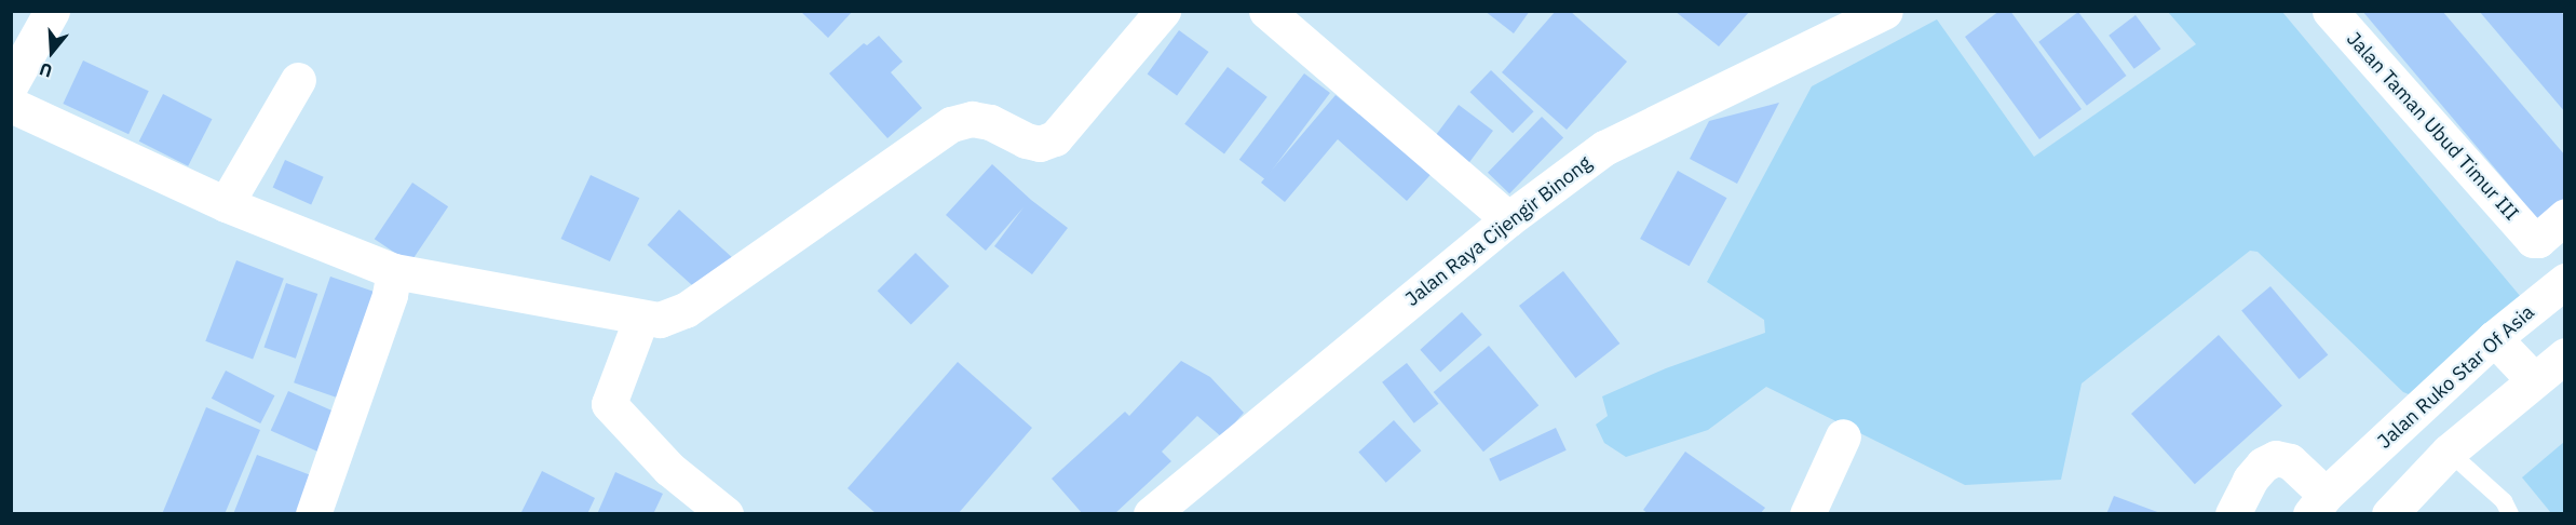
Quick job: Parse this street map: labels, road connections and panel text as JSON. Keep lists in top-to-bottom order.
{
  "streets": {
    "street": ["Jalan Taman Ubud Timur III", "Jalan Raya Cijengir Binong", "Jalan Ruko Star Of Asia"]
  },
  "north": "bottom"
}
